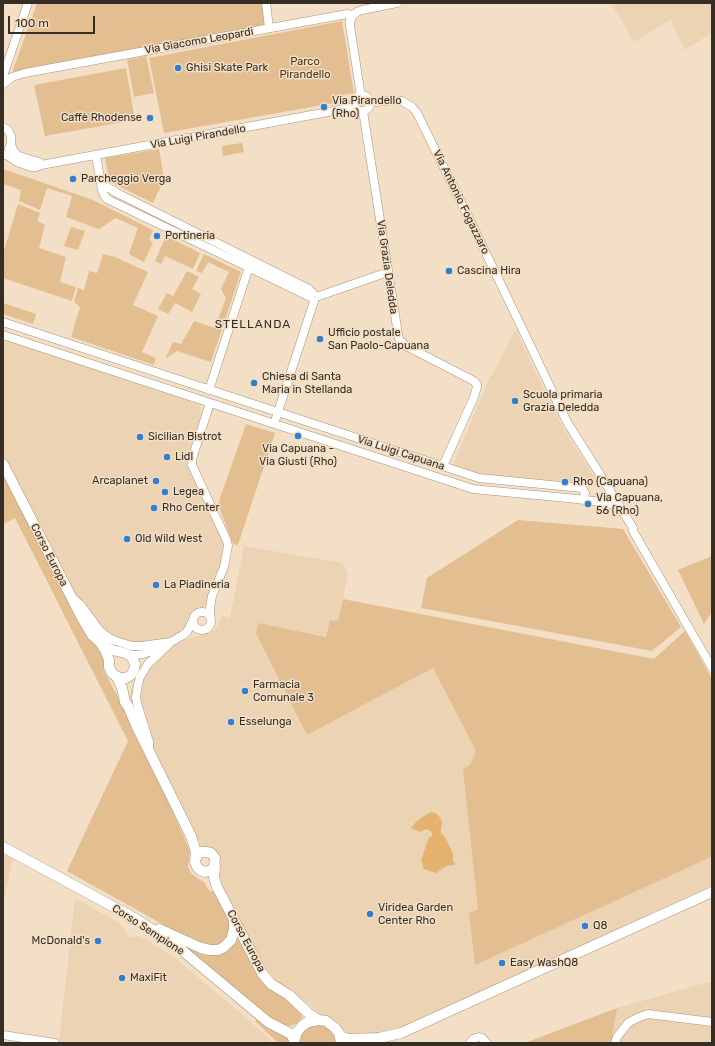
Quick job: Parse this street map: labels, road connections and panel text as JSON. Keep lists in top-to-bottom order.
{
  "streets": {
    "main road": ["Corso Europa", "Corso Sempione"],
    "street": [
      "Via Giacomo Leopardi",
      "Via Luigi Pirandello",
      "Via Antonio Fogazzaro",
      "Via Grazia Deledda",
      "Via Luigi Capuana"
    ]
  },
  "crossings": [
    ["Via Luigi Pirandello", "Via Antonio Fogazzaro"],
    ["Via Luigi Pirandello", "Via Grazia Deledda"],
    ["Via Antonio Fogazzaro", "Via Grazia Deledda"],
    ["Via Grazia Deledda", "Via Luigi Capuana"],
    ["Corso Europa", "Corso Sempione"]
  ],
  "districts": ["STELLANDA"],
  "parks": ["Parco Pirandello"],
  "places": [
    "Ghisi Skate Park",
    "Via Pirandello (Rho)",
    "Caffè Rhodense",
    "Parcheggio Verga",
    "Portineria",
    "Cascina Hira",
    "Ufficio postale San Paolo-Capuana",
    "Chiesa di Santa Maria in Stellanda",
    "Scuola primaria Grazia Deledda",
    "Via Capuana - Via Giusti (Rho)",
    "Sicilian Bistrot",
    "Lidl",
    "Arcaplanet",
    "Rho (Capuana)",
    "Legea",
    "Via Capuana, 56 (Rho)",
    "Rho Center",
    "Old Wild West",
    "La Piadineria",
    "Farmacia Comunale 3",
    "Esselunga",
    "Viridea Garden Center Rho",
    "Q8",
    "McDonald's",
    "Easy WashQ8",
    "MaxiFit"
  ],
  "scale_bar": "100 m"
}
